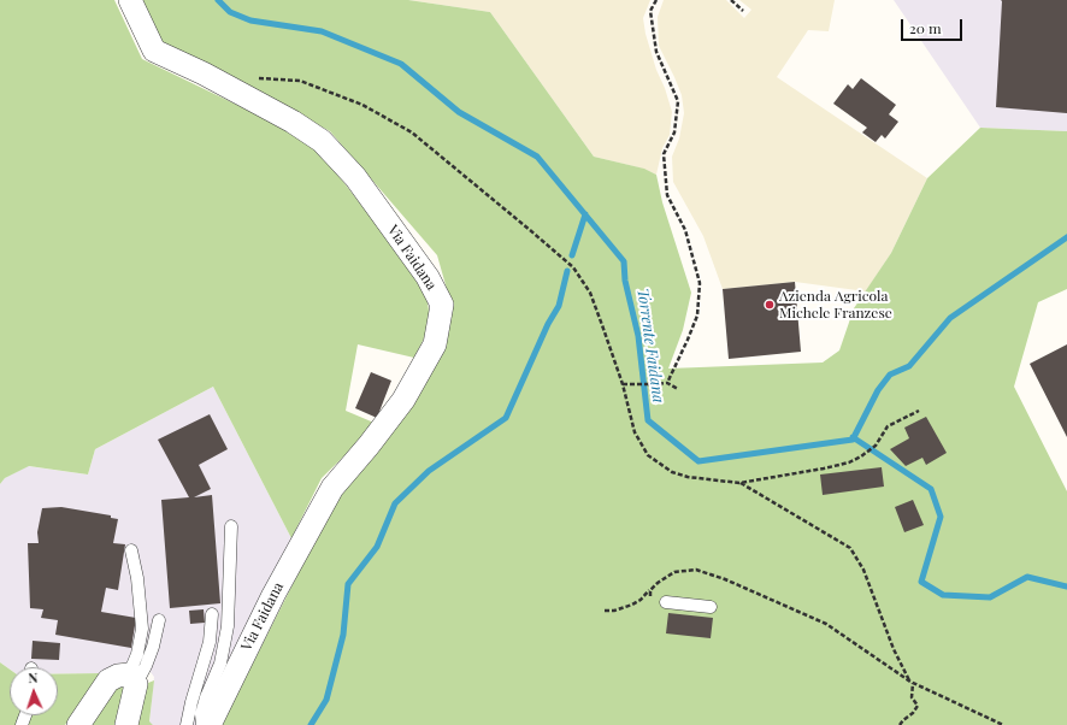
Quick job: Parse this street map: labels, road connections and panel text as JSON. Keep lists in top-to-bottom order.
{
  "streets": {
    "street": ["Via Faidana"]
  },
  "water": ["Torrente Faidana"],
  "places": ["Azienda Agricola Michele Franzese"],
  "scale_bar": "20 m",
  "north": "top"
}
